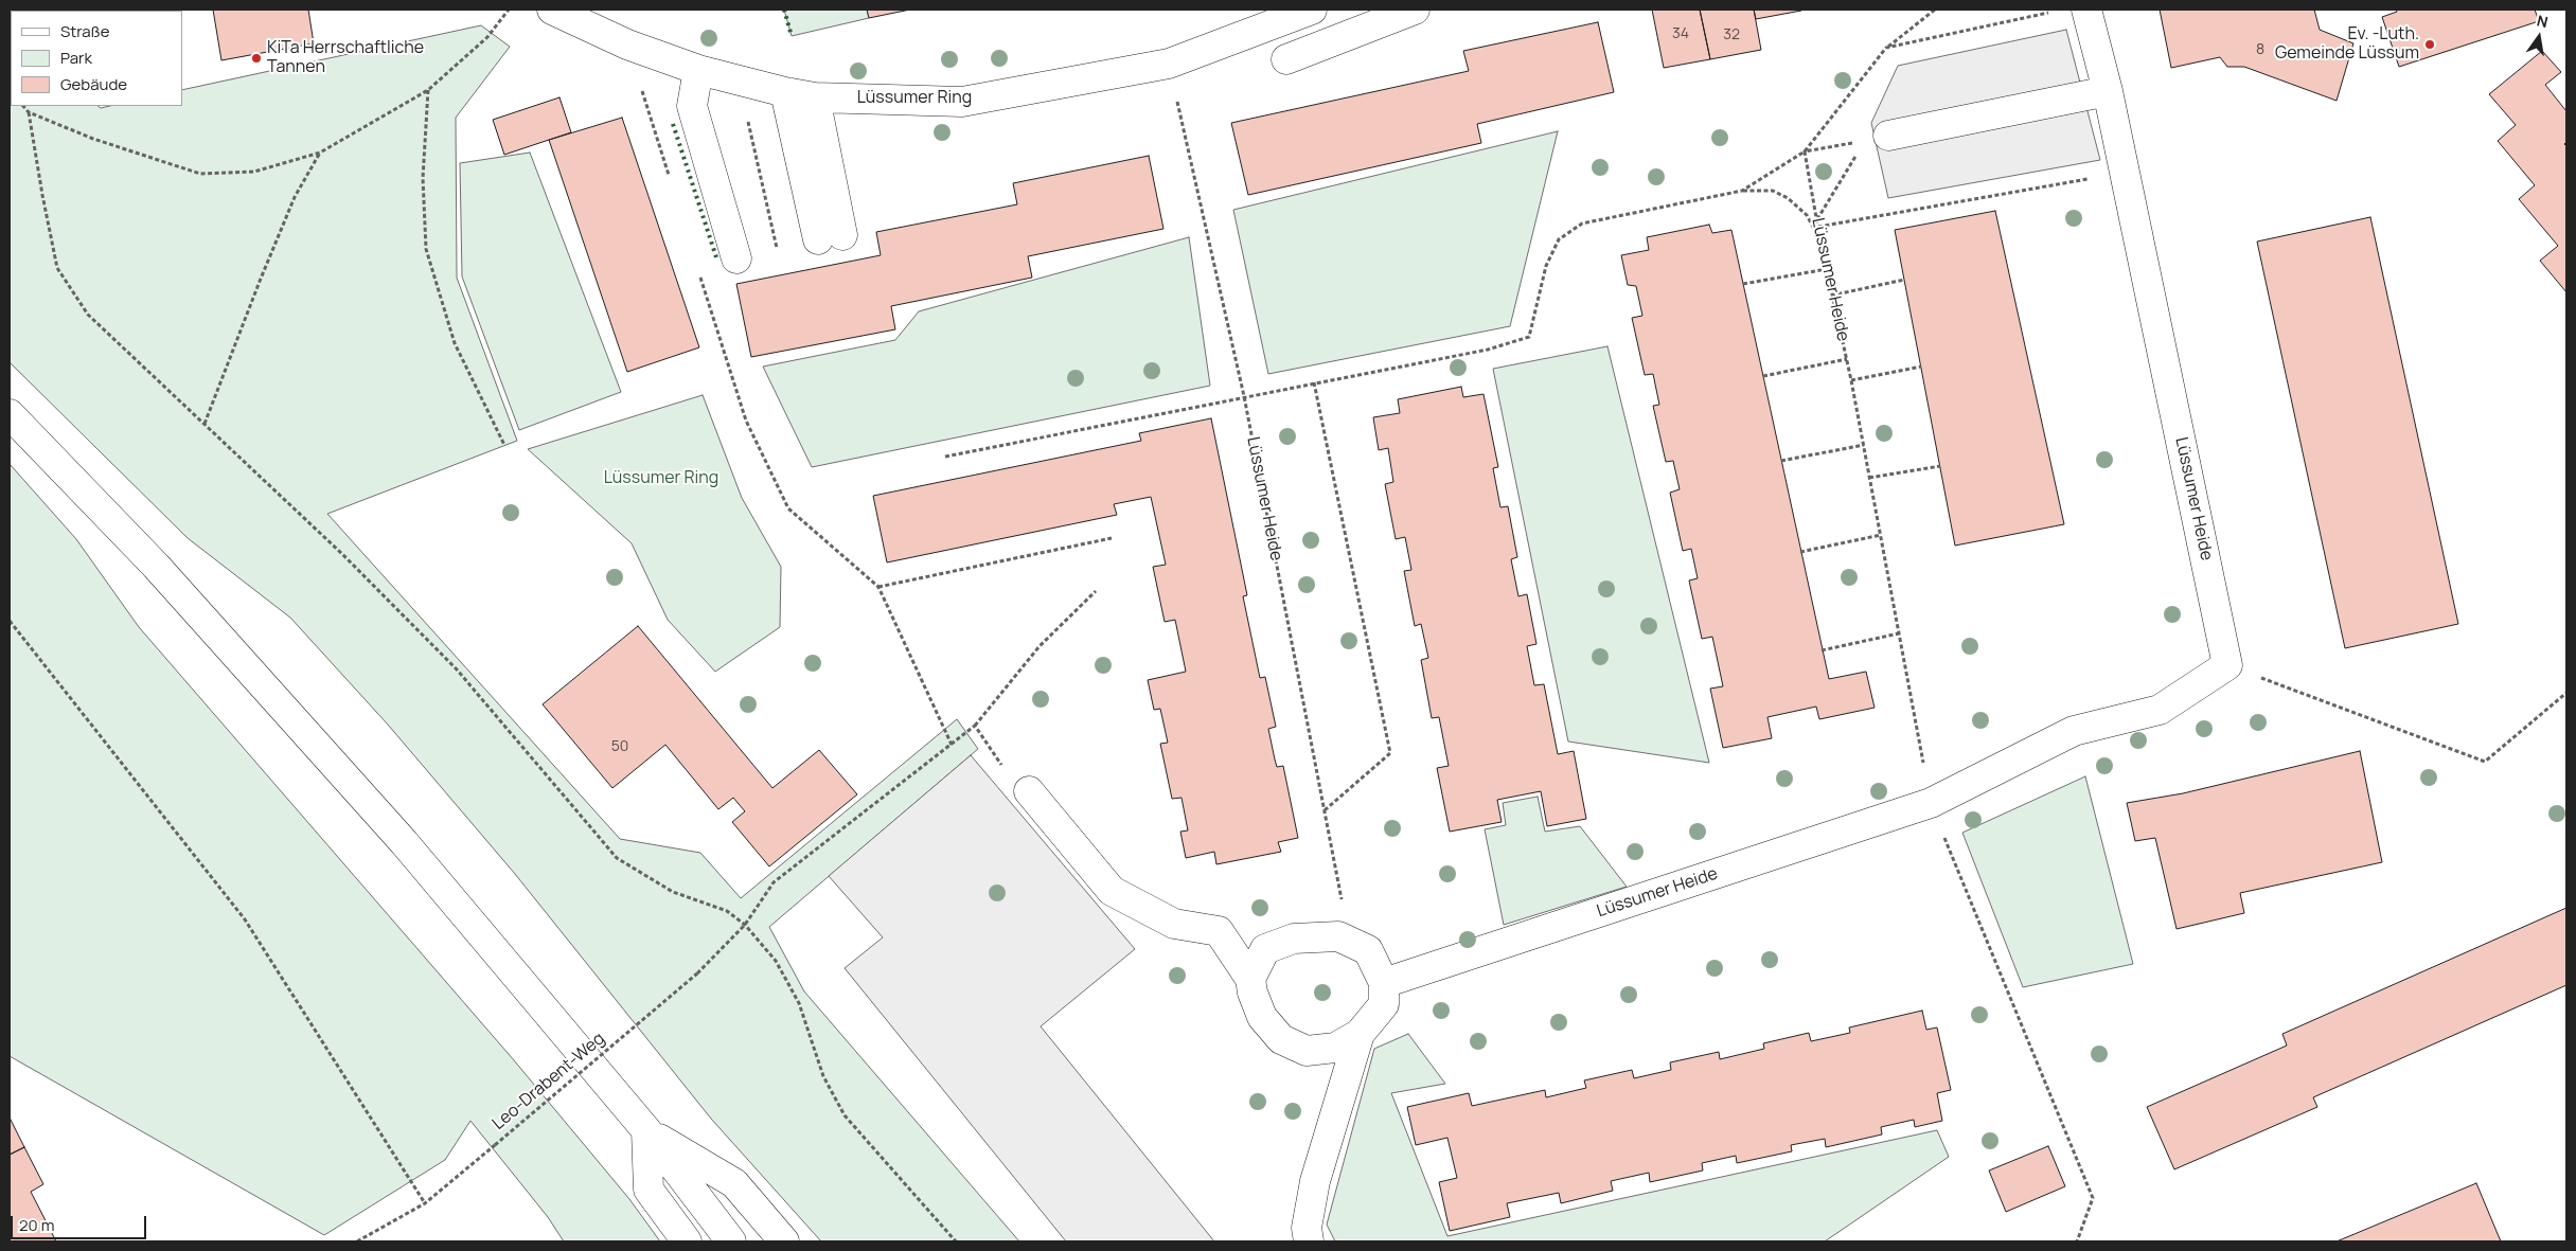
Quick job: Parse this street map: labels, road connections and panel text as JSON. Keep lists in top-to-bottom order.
{
  "streets": {
    "main road": ["Lüssumer Ring", "Lüssumer Heide"],
    "path": ["Leo-Drabent-Weg"]
  },
  "crossings": [
    ["Lüssumer Ring", "Lüssumer Heide"]
  ],
  "parks": ["Lüssumer Ring"],
  "places": ["Ev. -Luth. Gemeinde Lüssum", "KiTa Herrschaftliche Tannen"],
  "house_numbers": [
    "34",
    "32",
    "8",
    "50"
  ],
  "legend": ["Straße", "Park", "Gebäude"],
  "scale_bar": "20 m",
  "north": "top"
}
